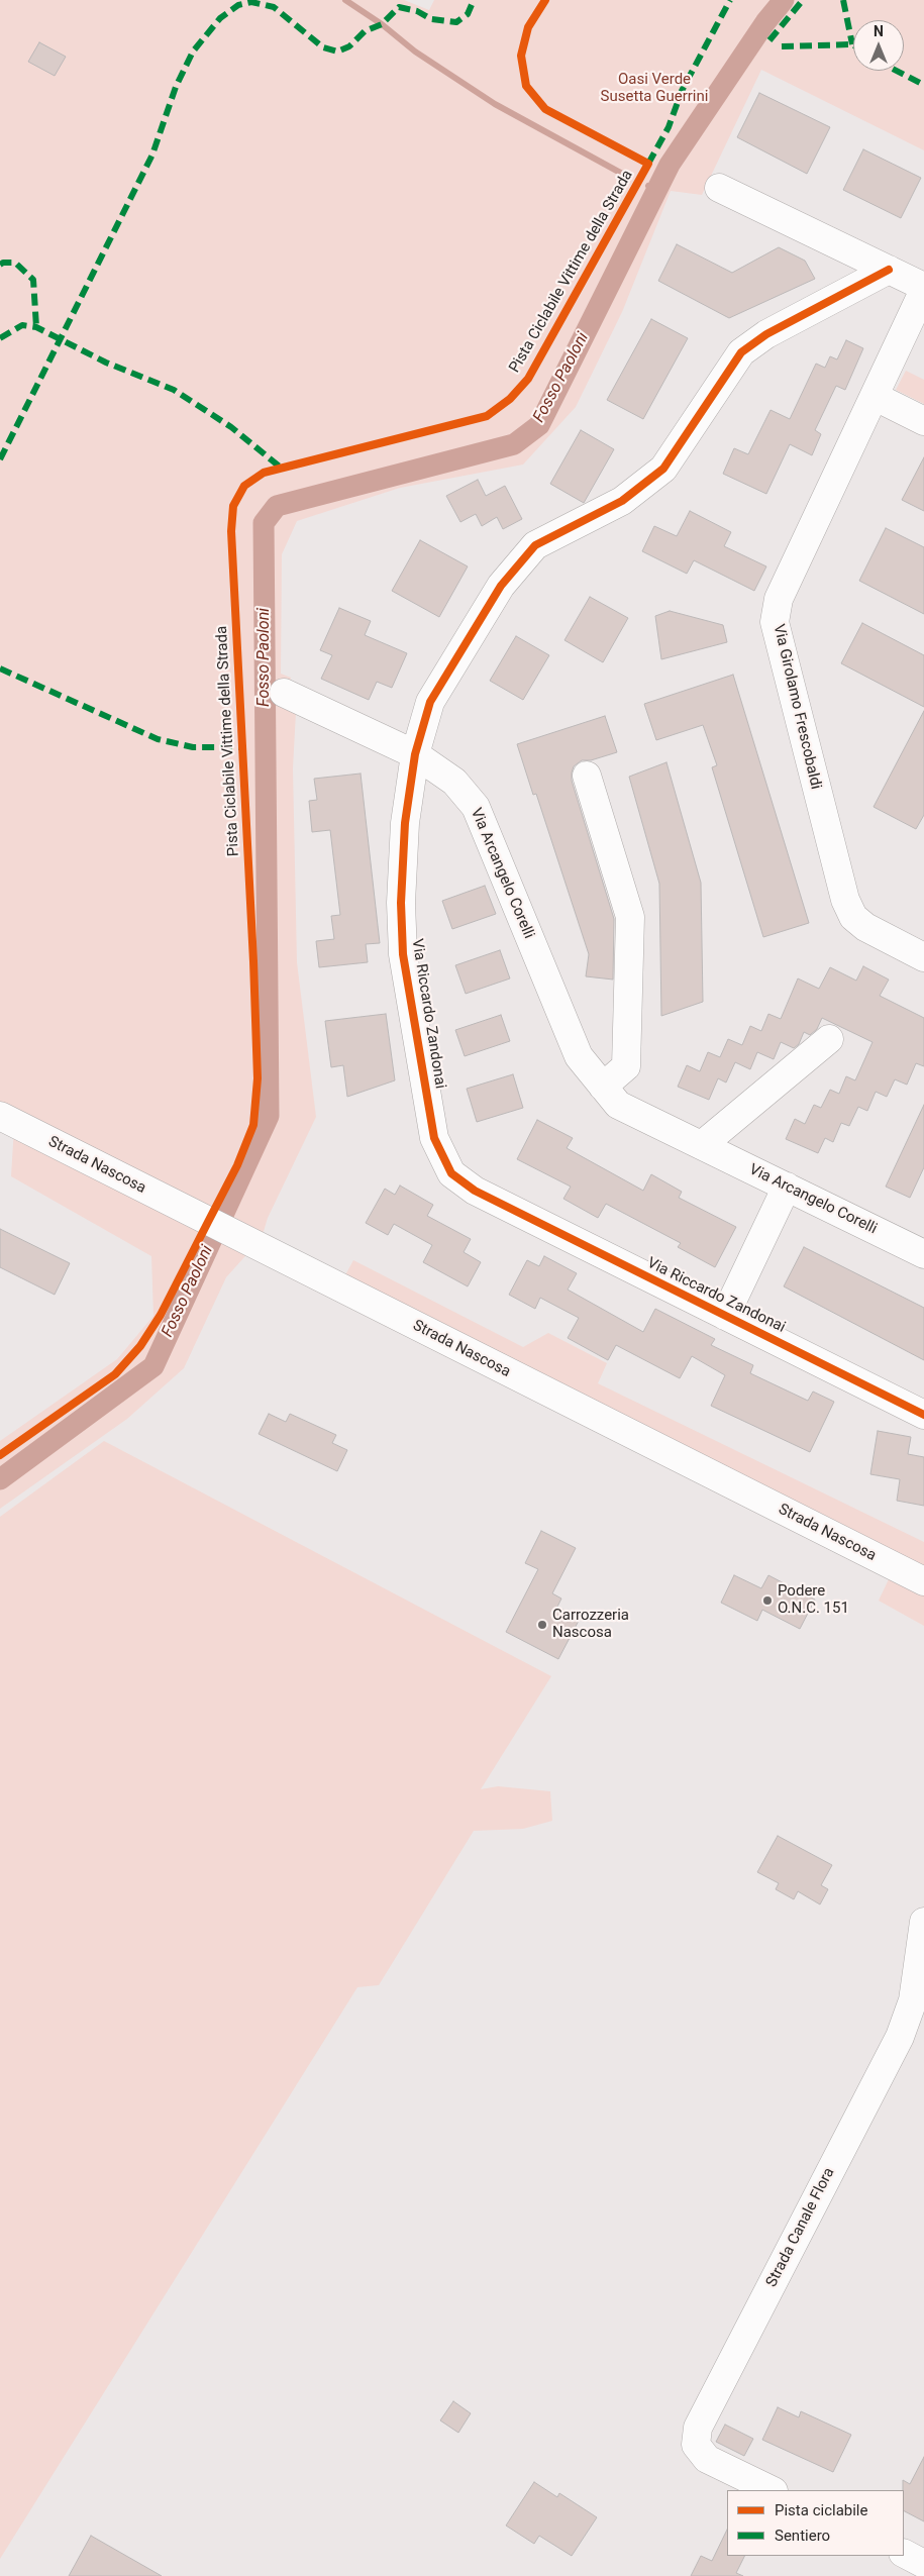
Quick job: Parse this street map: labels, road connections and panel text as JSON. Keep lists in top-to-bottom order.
{
  "streets": {
    "street": [
      "Via Girolamo Frescobaldi",
      "Via Arcangelo Corelli",
      "Via Riccardo Zandonai",
      "Strada Nascosa",
      "Strada Canale Flora"
    ],
    "cycle path": ["Pista Ciclabile Vittime della Strada"]
  },
  "crossings": [
    ["Via Arcangelo Corelli", "Via Riccardo Zandonai"]
  ],
  "water": ["Fosso Paoloni"],
  "parks": ["Oasi Verde Susetta Guerrini"],
  "places": ["Podere O.N.C. 151", "Carrozzeria Nascosa"],
  "legend": ["Pista ciclabile", "Sentiero"],
  "north": "top"
}
